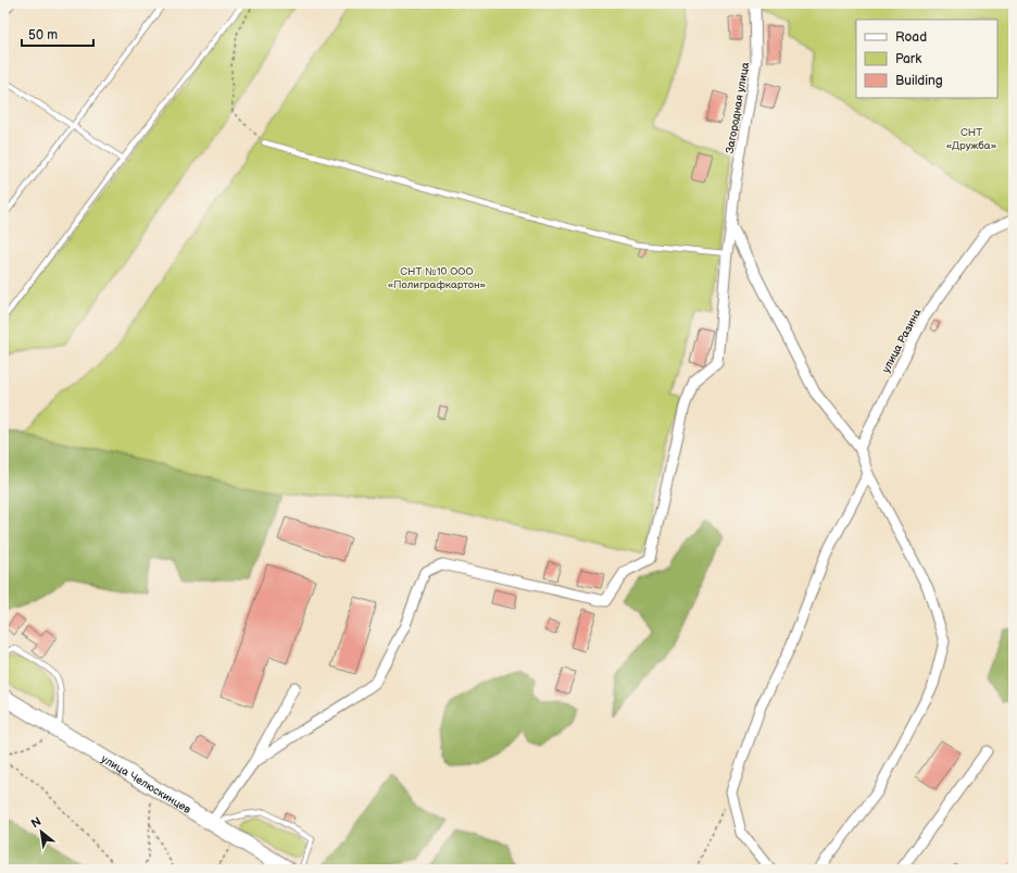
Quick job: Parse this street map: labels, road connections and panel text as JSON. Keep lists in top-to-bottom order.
{
  "streets": {
    "main road": ["улица Челюскинцев"],
    "street": ["Загородная улица", "улица Разина"]
  },
  "parks": ["СНТ «Дружба»", "СНТ №10 ООО «Полиграфкартон»"],
  "legend": ["Road", "Park", "Building"],
  "scale_bar": "50 m",
  "north": "top left"
}
